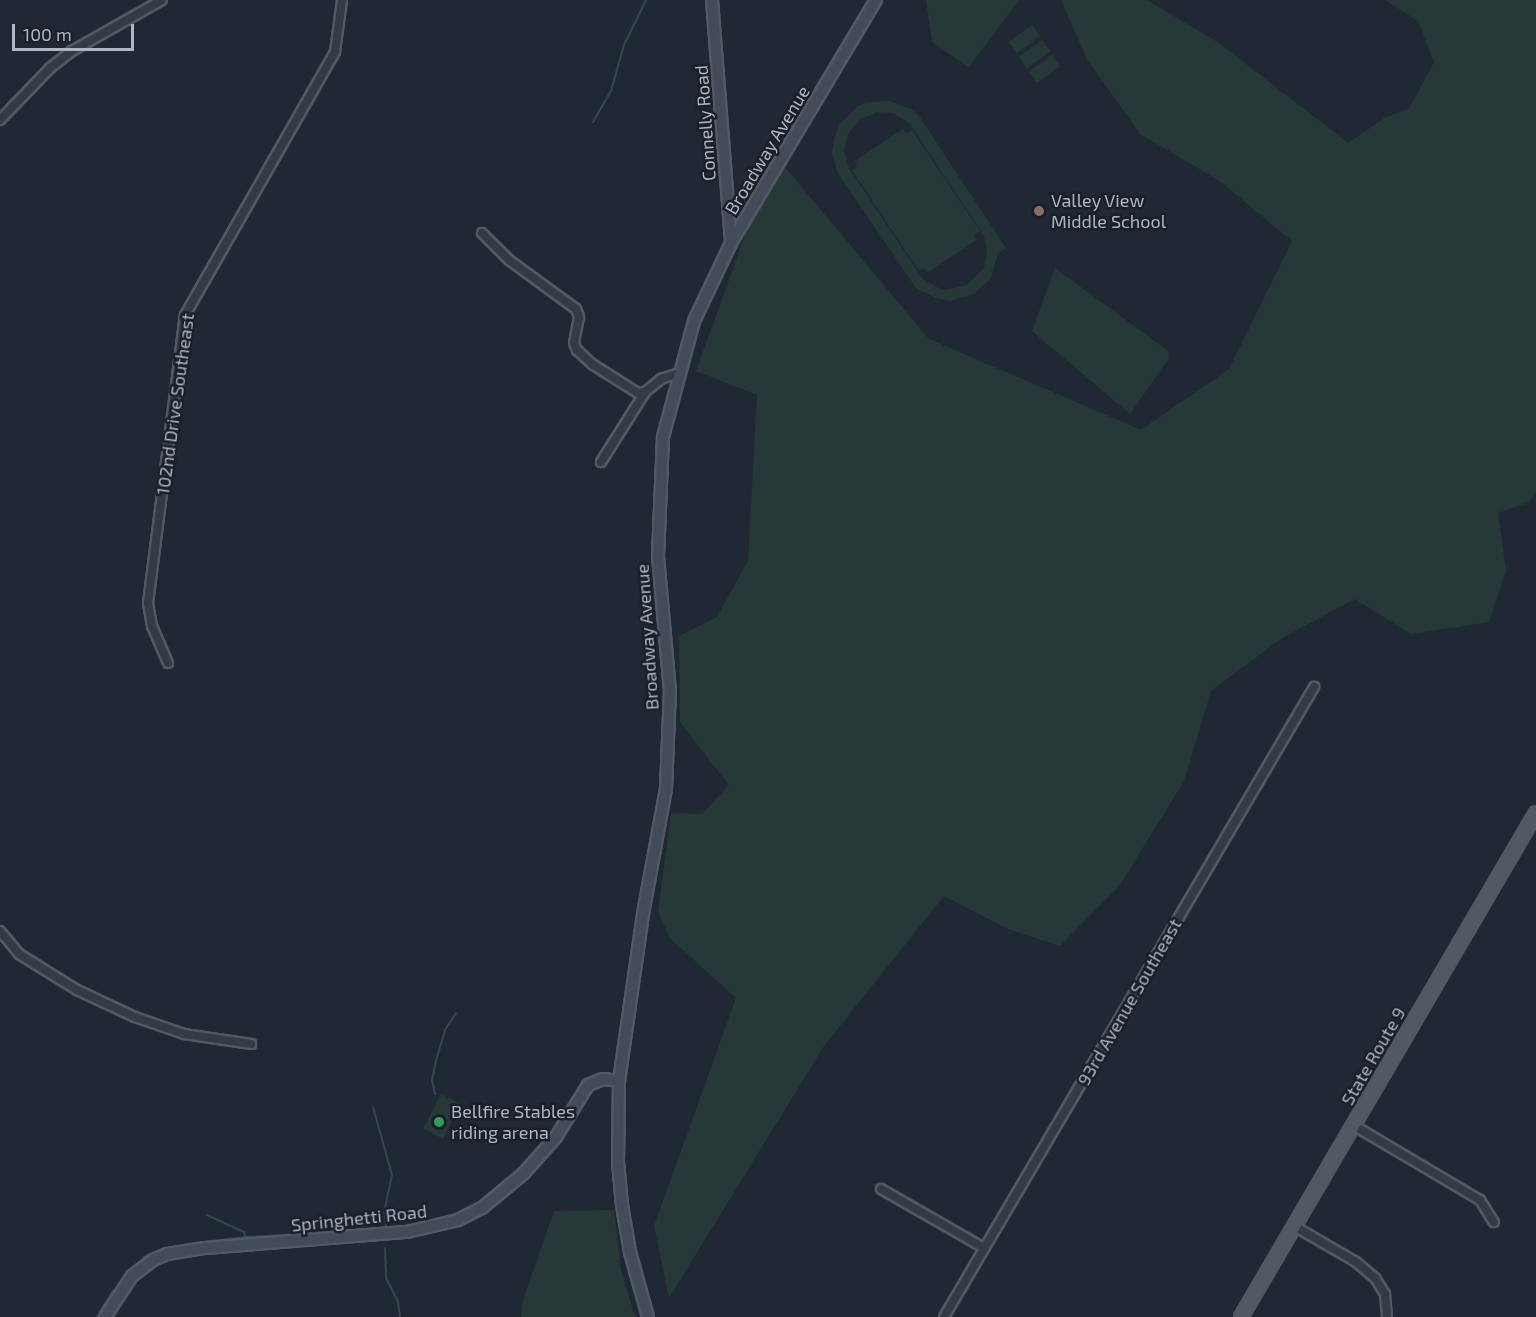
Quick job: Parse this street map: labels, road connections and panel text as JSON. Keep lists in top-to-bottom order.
{
  "streets": {
    "main road": ["State Route 9"],
    "street": [
      "Connelly Road",
      "Broadway Avenue",
      "102nd Drive Southeast",
      "93rd Avenue Southeast",
      "Springhetti Road"
    ]
  },
  "crossings": [
    ["Connelly Road", "Broadway Avenue"],
    ["Broadway Avenue", "Springhetti Road"]
  ],
  "places": ["Valley View Middle School", "Bellfire Stables riding arena"],
  "scale_bar": "100 m"
}
